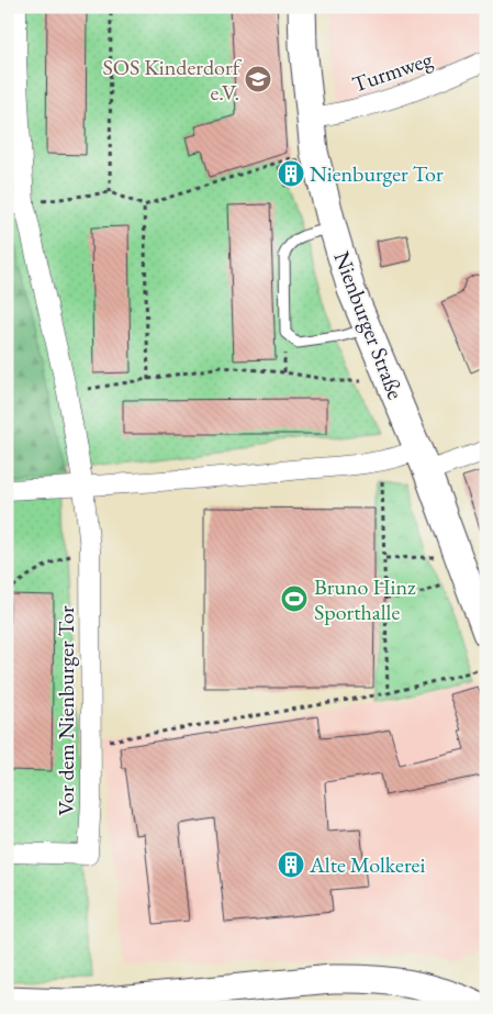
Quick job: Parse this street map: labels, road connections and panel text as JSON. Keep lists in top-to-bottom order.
{
  "streets": {
    "street": ["Turmweg", "Nienburger Straße", "Vor dem Nienburger Tor"]
  },
  "crossings": [
    ["Turmweg", "Nienburger Straße"]
  ],
  "places": {
    "school or university": ["SOS Kinderdorf e.V."],
    "building": ["Nienburger Tor", "Alte Molkerei"],
    "sports": ["Bruno Hinz Sporthalle"]
  }
}
